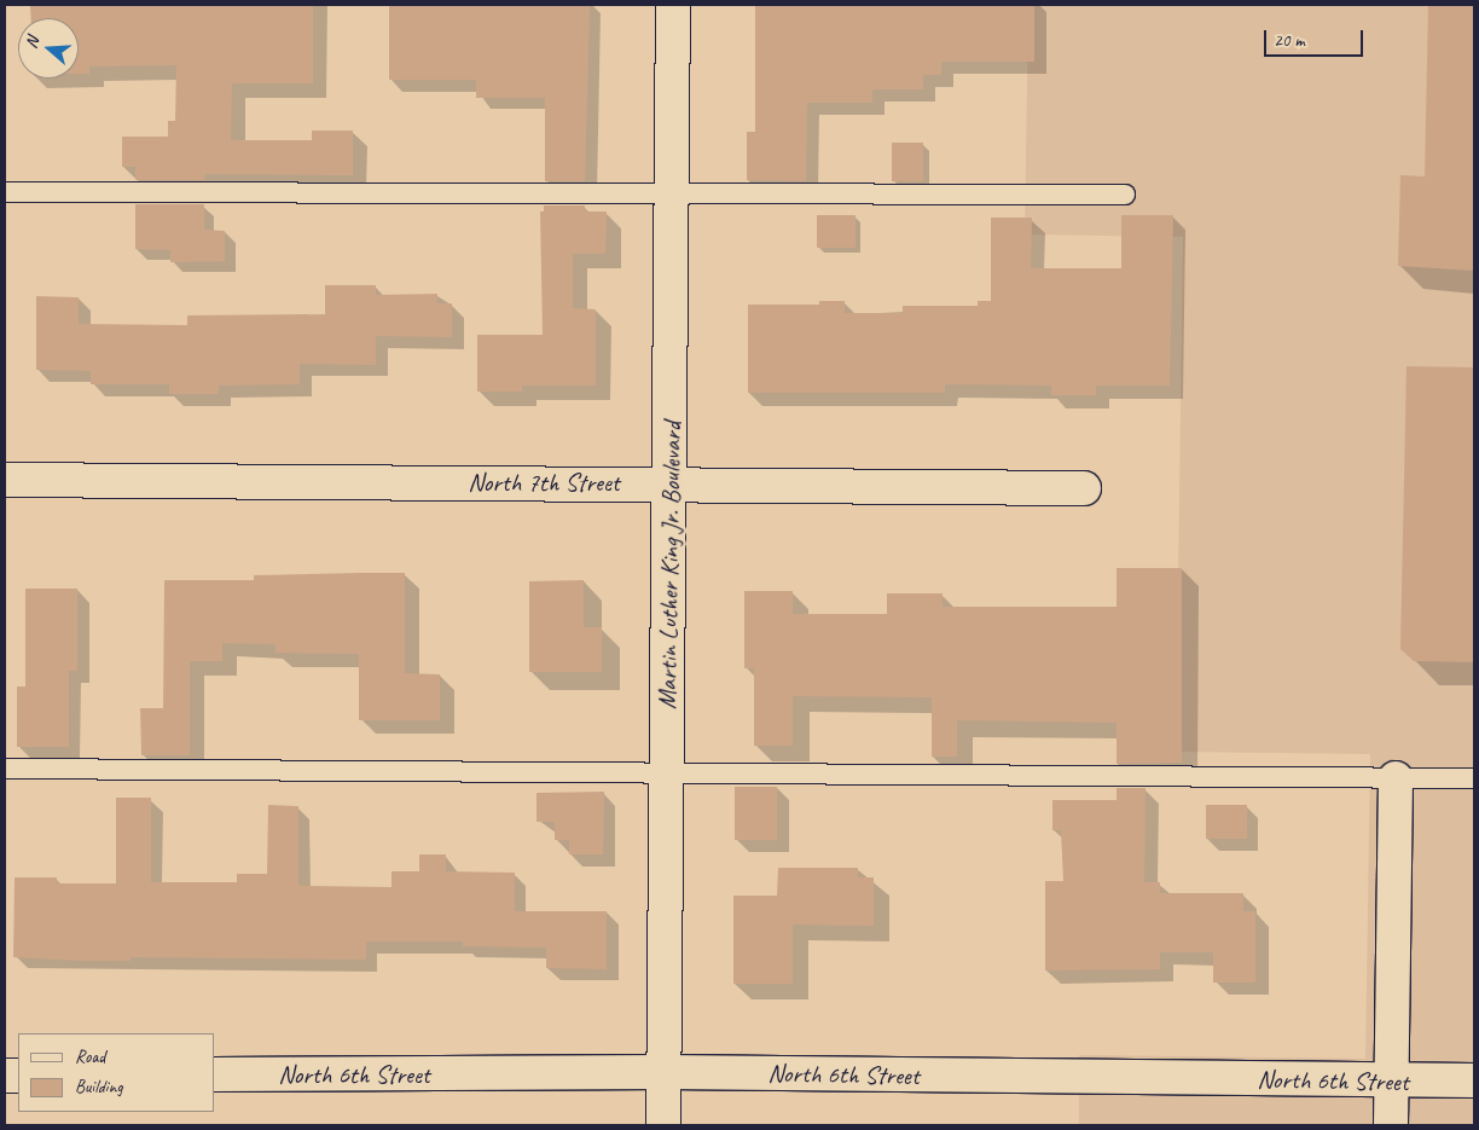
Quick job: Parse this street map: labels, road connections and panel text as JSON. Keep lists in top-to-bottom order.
{
  "streets": {
    "street": ["North 7th Street", "Martin Luther King Jr. Boulevard", "North 6th Street"]
  },
  "crossings": [
    ["North 7th Street", "Martin Luther King Jr. Boulevard"],
    ["Martin Luther King Jr. Boulevard", "North 6th Street"]
  ],
  "legend": ["Road", "Building"],
  "scale_bar": "20 m",
  "north": "left"
}
